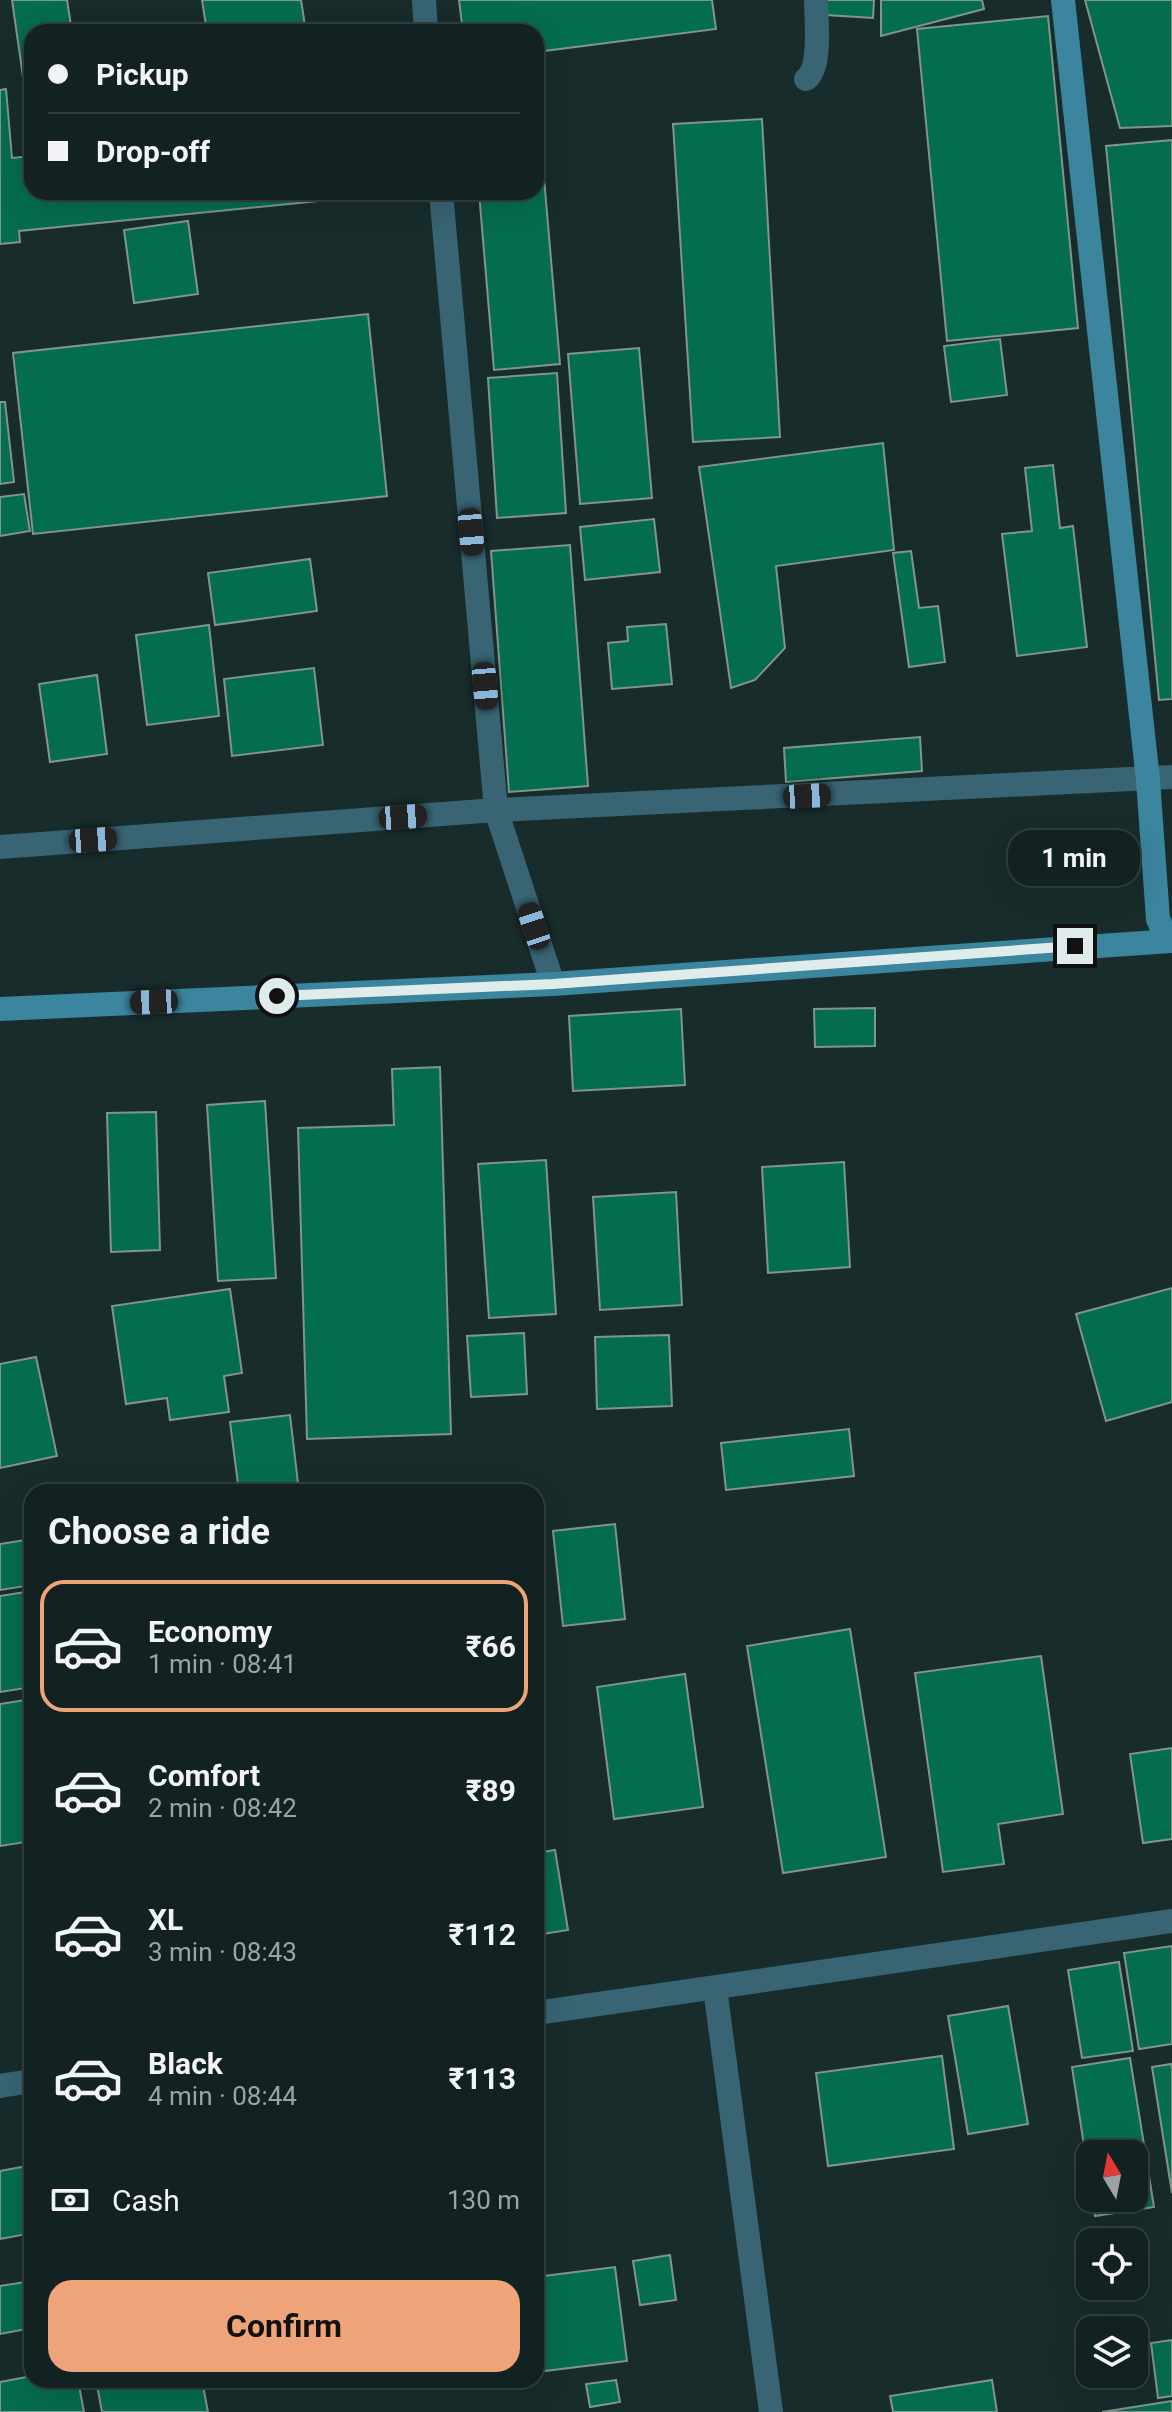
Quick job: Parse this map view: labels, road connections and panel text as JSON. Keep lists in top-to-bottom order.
{
  "north": "top",
  "page": {
    "banner": ["Pickup", "Drop-off"],
    "bubble": "1 min",
    "heading": "Choose a ride",
    "list": [
      {
        "name": "Economy",
        "note": "1 min · 08:41",
        "value": "₹66"
      },
      {
        "name": "Comfort",
        "note": "2 min · 08:42",
        "value": "₹89"
      },
      {
        "name": "XL",
        "note": "3 min · 08:43",
        "value": "₹112"
      },
      {
        "name": "Black",
        "note": "4 min · 08:44",
        "value": "₹113"
      }
    ],
    "pay": ["Cash", "130 m"],
    "buttons": "Confirm"
  }
}
